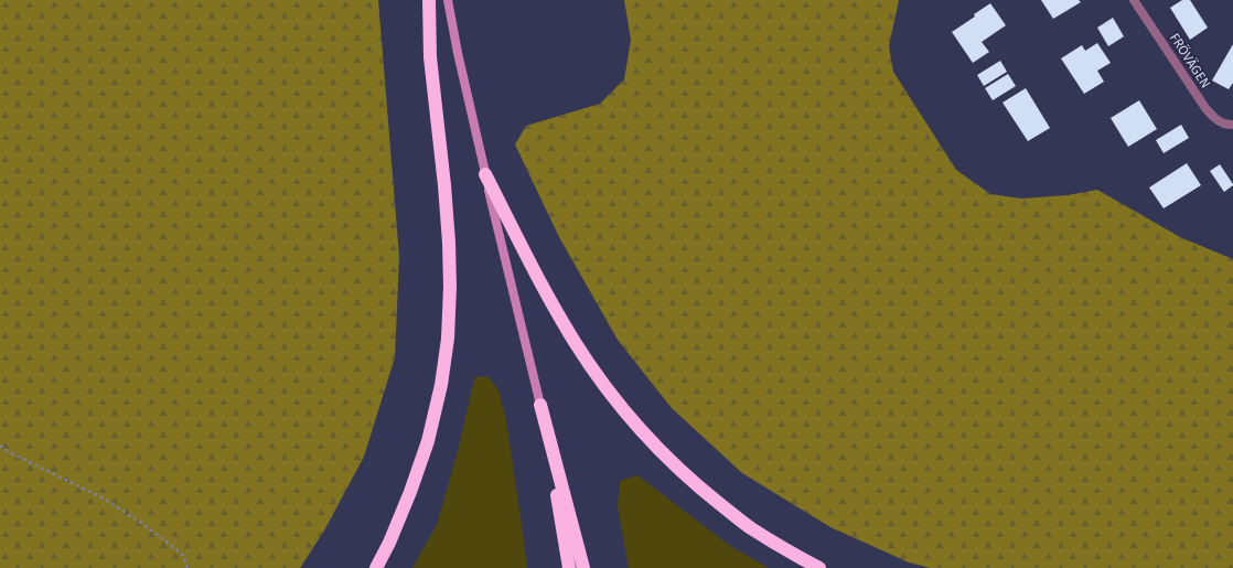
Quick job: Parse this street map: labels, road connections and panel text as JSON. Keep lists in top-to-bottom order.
{
  "streets": {
    "street": ["FRÖVÄGEN"]
  }
}
